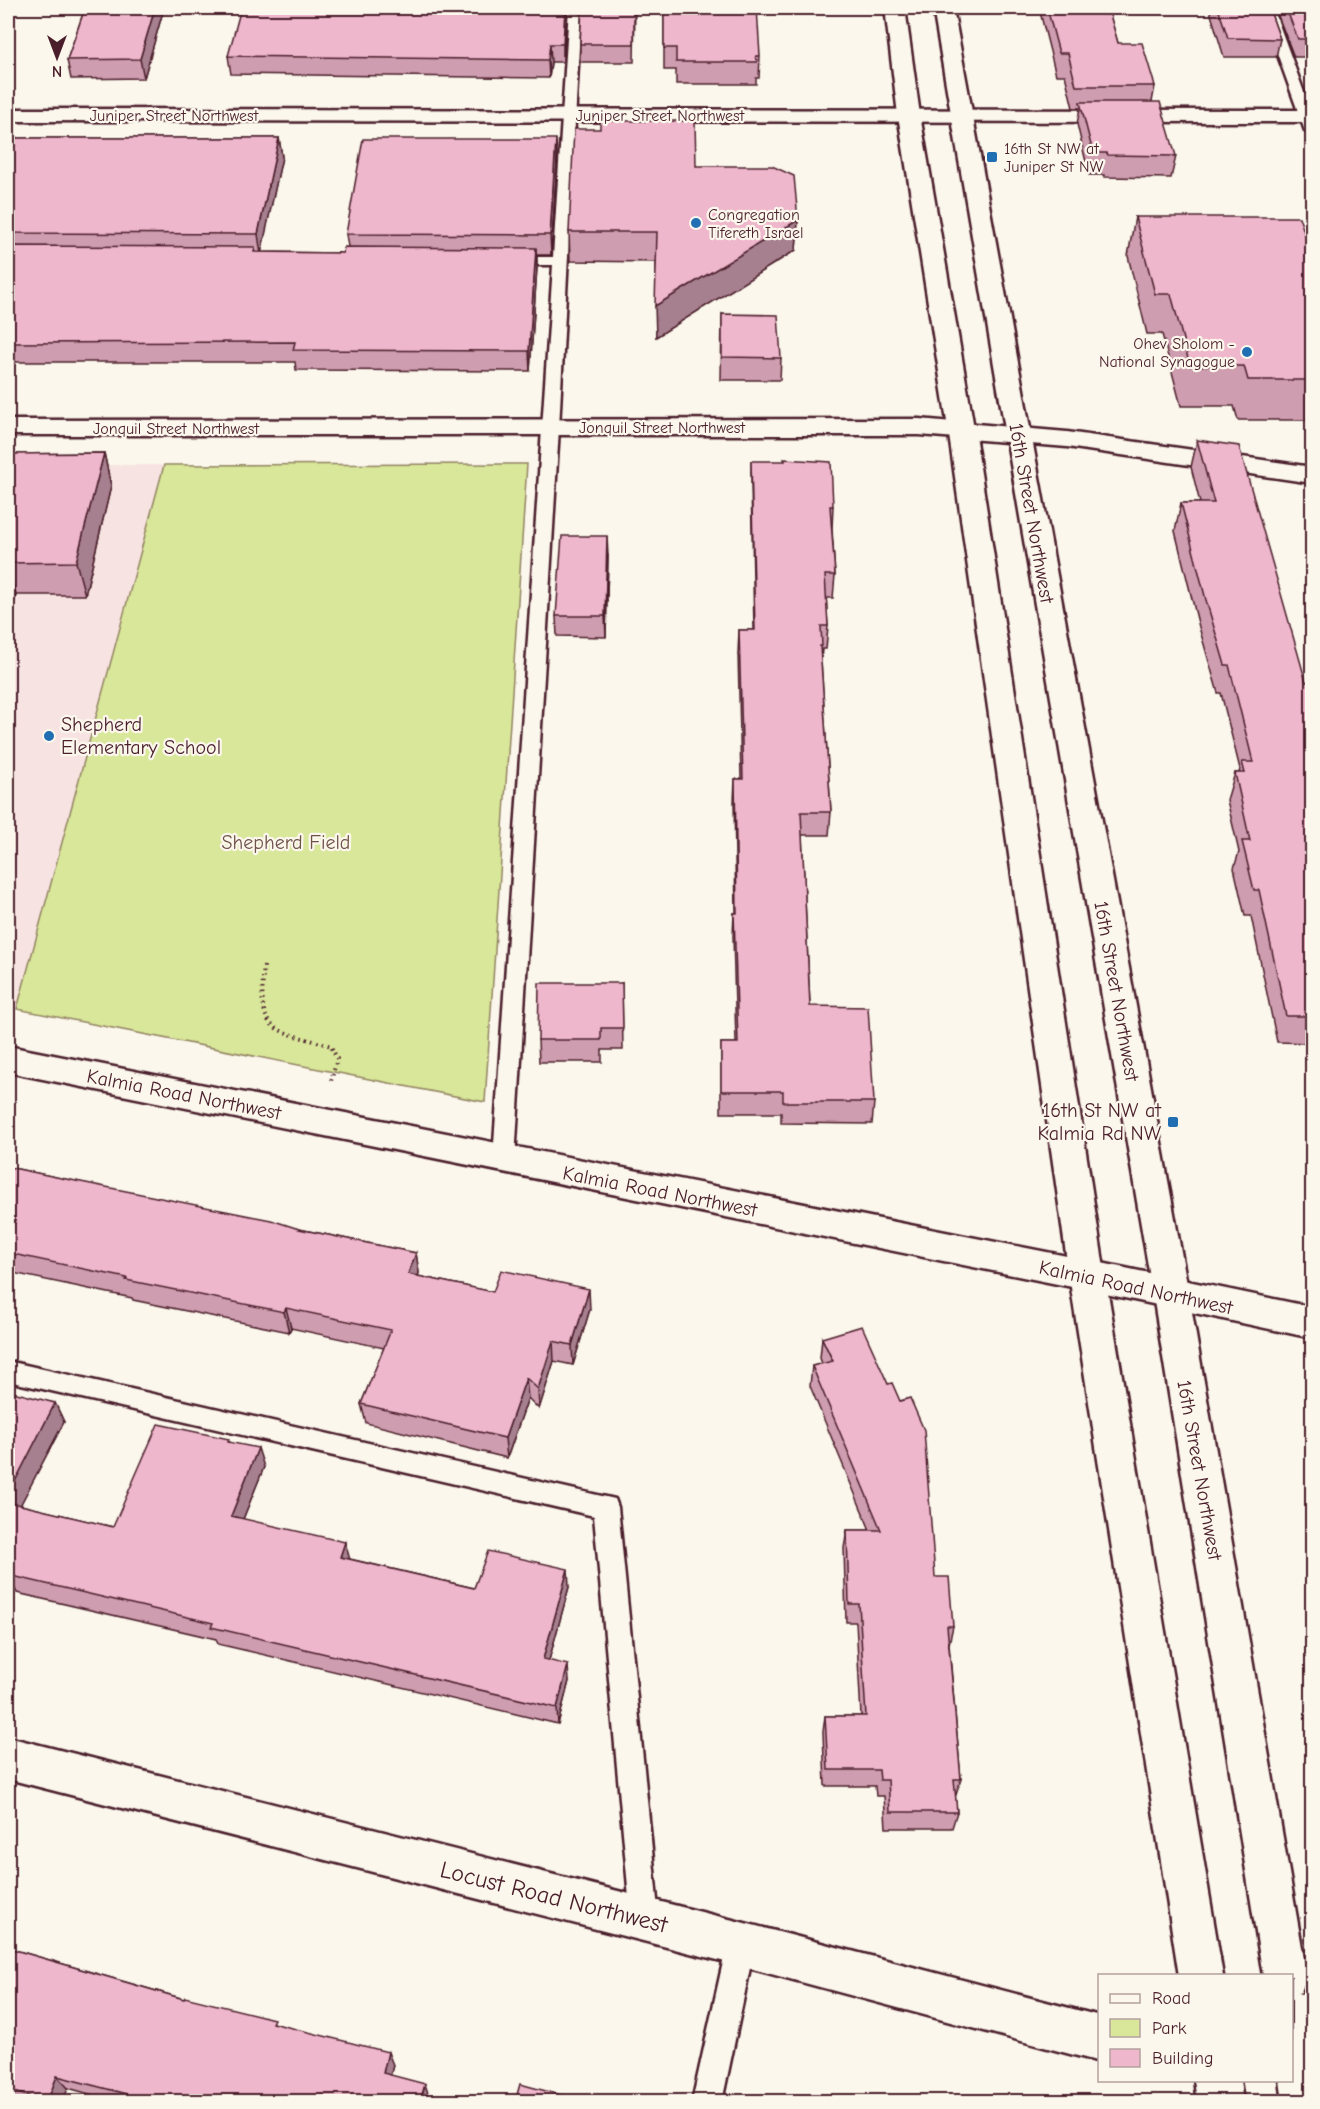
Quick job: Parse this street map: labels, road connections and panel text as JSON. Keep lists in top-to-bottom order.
{
  "streets": {
    "main road": [
      "Juniper Street Northwest",
      "Jonquil Street Northwest",
      "16th Street Northwest",
      "Kalmia Road Northwest",
      "Locust Road Northwest"
    ]
  },
  "crossings": [
    ["Juniper Street Northwest", "16th Street Northwest"],
    ["Jonquil Street Northwest", "16th Street Northwest"],
    ["16th Street Northwest", "Kalmia Road Northwest"]
  ],
  "parks": ["Shepherd Field"],
  "places": {
    "transit": ["16th St NW at Juniper St NW", "16th St NW at Kalmia Rd NW"],
    "other": ["Congregation Tifereth Israel", "Ohev Sholom - National Synagogue", "Shepherd Elementary School"]
  },
  "legend": ["Road", "Park", "Building"],
  "north": "bottom"
}
